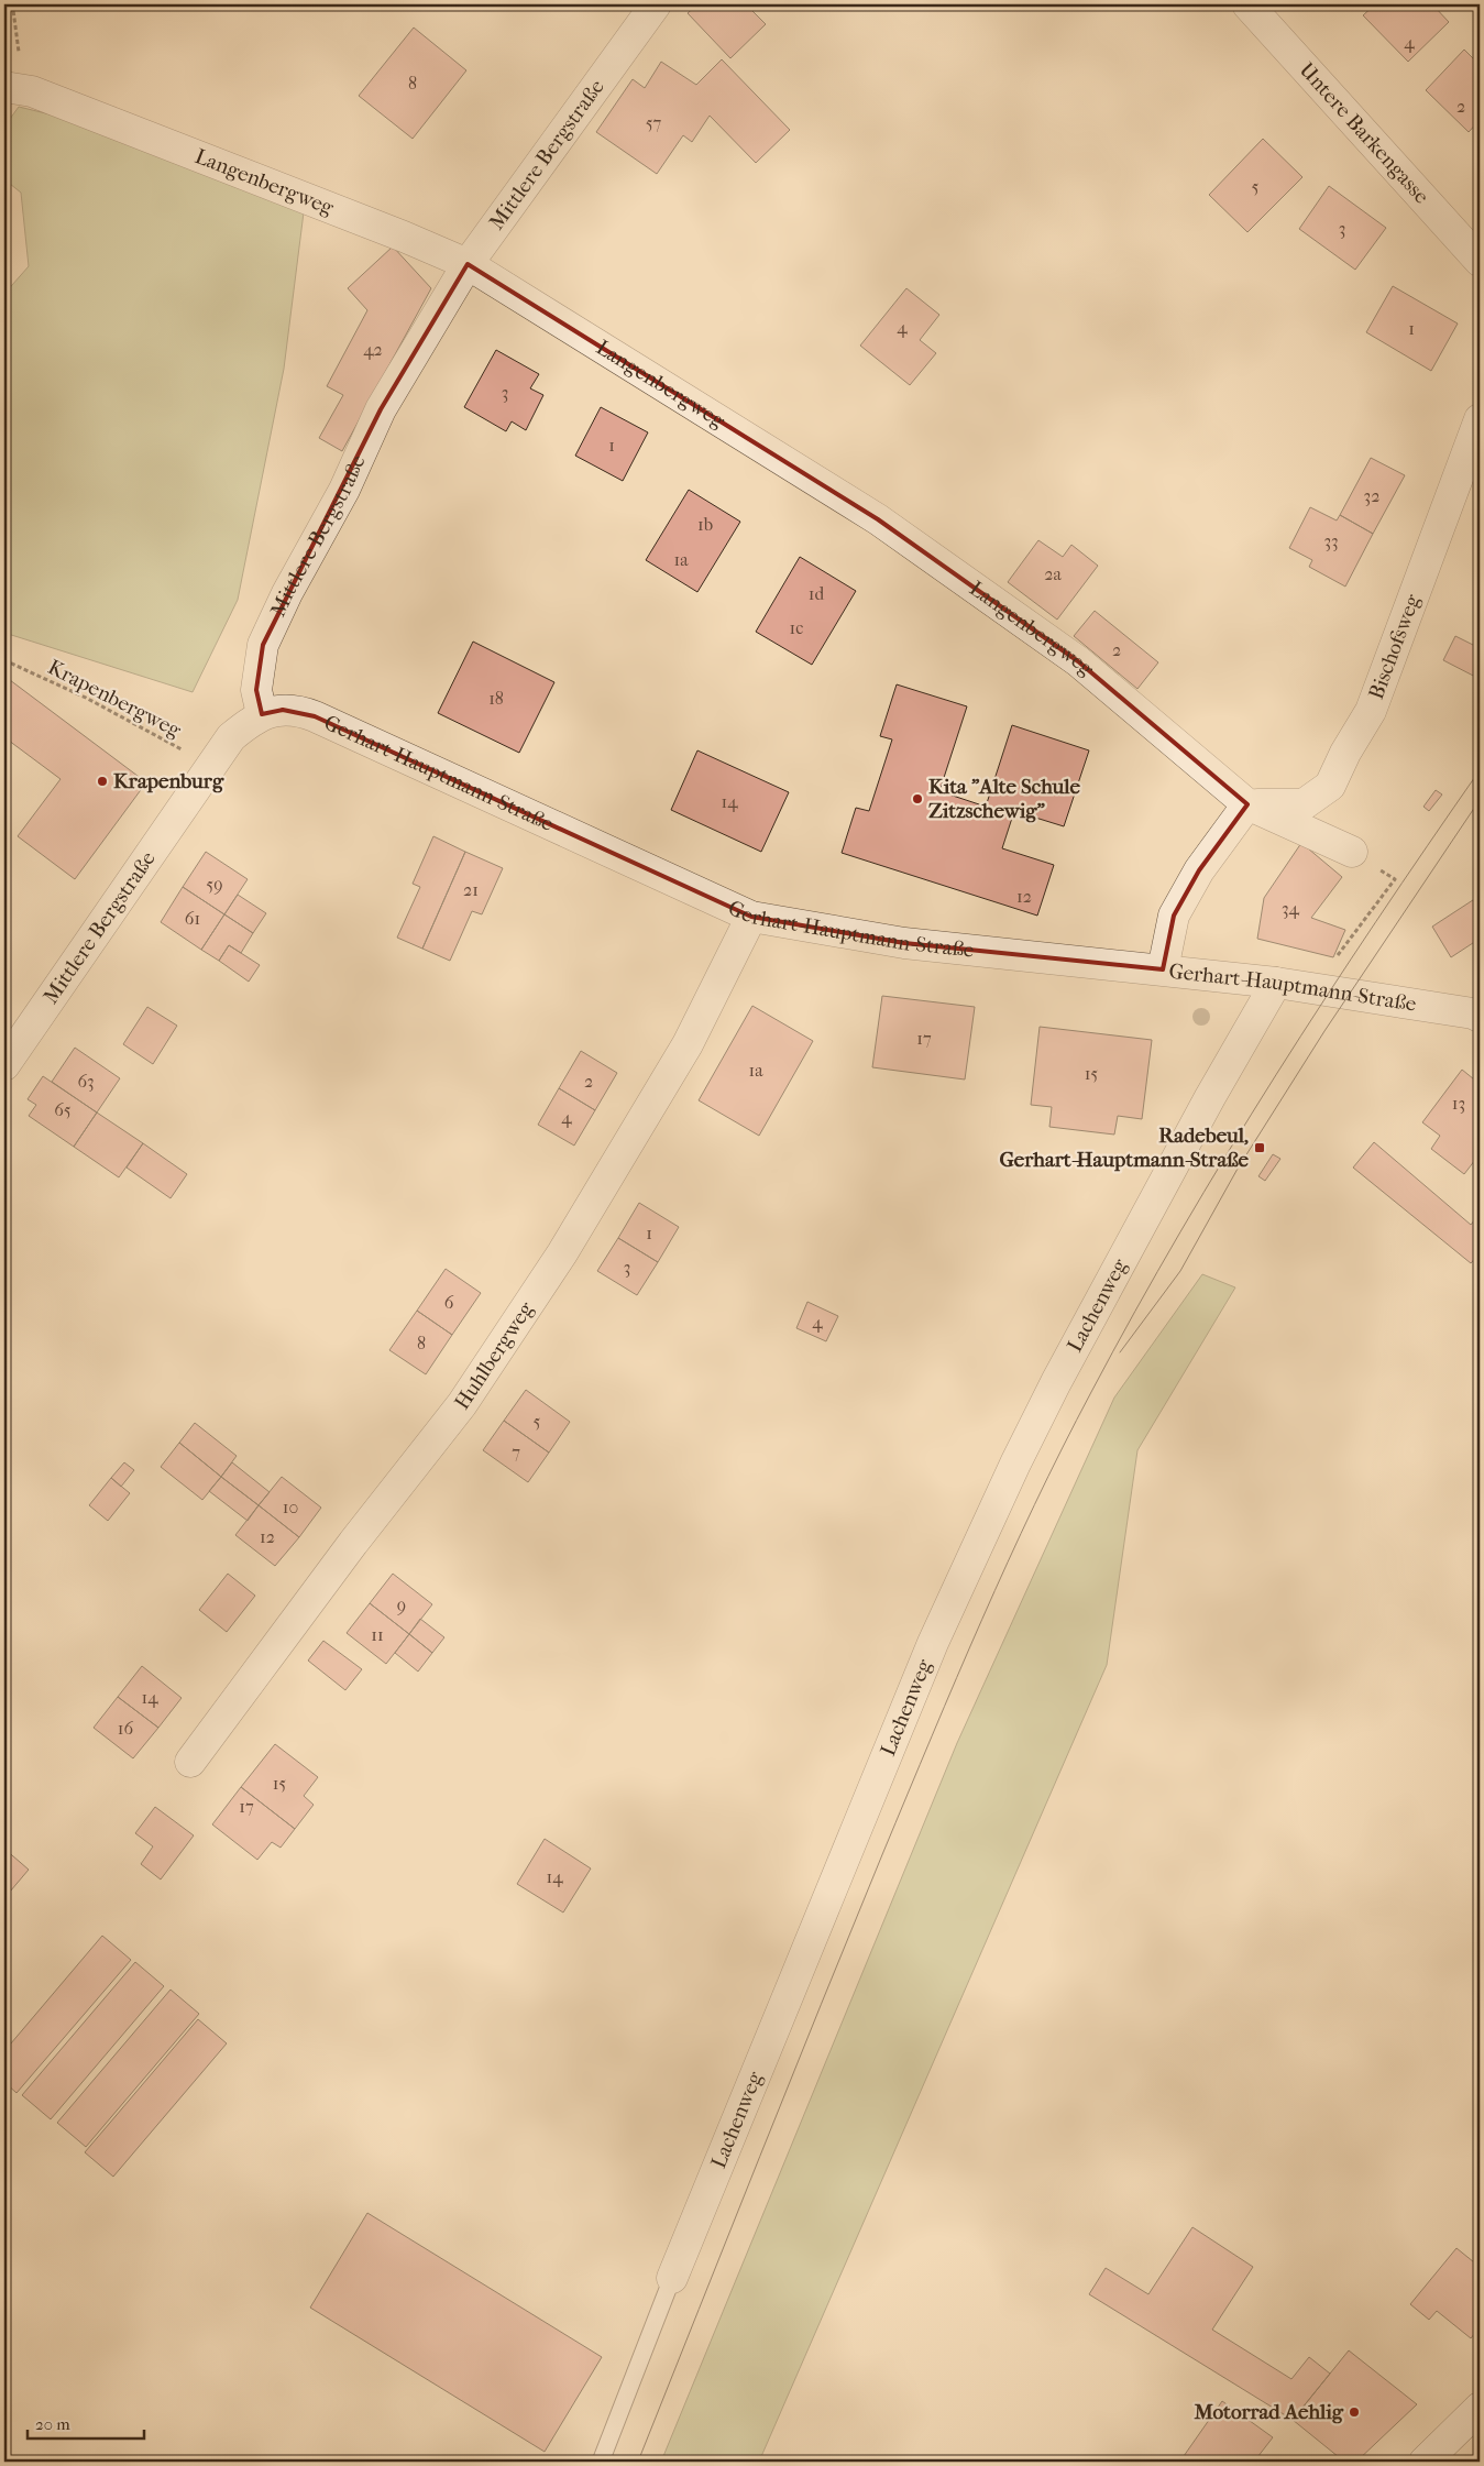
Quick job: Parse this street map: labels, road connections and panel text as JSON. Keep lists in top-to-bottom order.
{
  "streets": {
    "street": [
      "Untere Barkengasse",
      "Mittlere Bergstraße",
      "Langenbergweg",
      "Bischofsweg",
      "Gerhart-Hauptmann-Straße",
      "Lachenweg",
      "Huhlbergweg"
    ],
    "path": ["Krapenbergweg"]
  },
  "crossings": [
    ["Mittlere Bergstraße", "Langenbergweg"],
    ["Mittlere Bergstraße", "Krapenbergweg"],
    ["Mittlere Bergstraße", "Gerhart-Hauptmann-Straße"],
    ["Langenbergweg", "Bischofsweg"],
    ["Gerhart-Hauptmann-Straße", "Lachenweg"],
    ["Gerhart-Hauptmann-Straße", "Huhlbergweg"]
  ],
  "places": {
    "other": ["Krapenburg", "Kita \"Alte Schule Zitzschewig\"", "Motorrad Aehlig"],
    "transit": ["Radebeul, Gerhart-Hauptmann-Straße"]
  },
  "house_numbers": [
    "4",
    "8",
    "2",
    "57",
    "5",
    "3",
    "4",
    "1",
    "42",
    "3",
    "1",
    "32",
    "1b",
    "33",
    "1a",
    "2a",
    "1d",
    "1c",
    "2",
    "18",
    "14",
    "59",
    "21",
    "12",
    "34",
    "61",
    "17",
    "1a",
    "15",
    "63",
    "2",
    "13",
    "65",
    "4",
    "1",
    "3",
    "6",
    "4",
    "8",
    "5",
    "7",
    "10",
    "12",
    "9",
    "11",
    "14",
    "16",
    "15",
    "17",
    "14"
  ],
  "scale_bar": "20 m"
}
